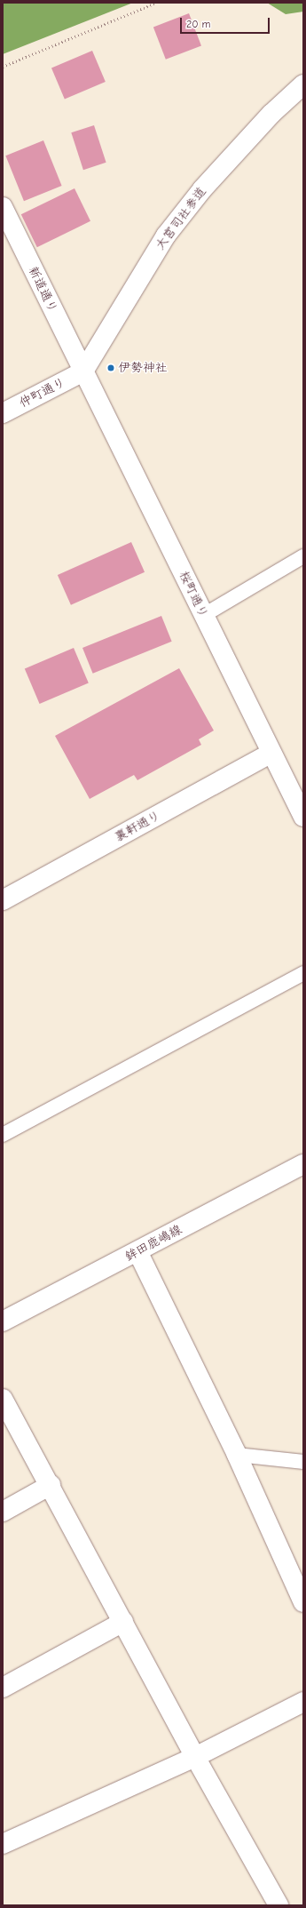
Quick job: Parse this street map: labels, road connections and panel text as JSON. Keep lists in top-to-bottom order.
{
  "streets": {
    "street": [
      "大宮司社参道",
      "新道通り",
      "仲町通り",
      "桜町通り",
      "裏軒通り",
      "鉾田鹿嶋線"
    ]
  },
  "crossings": [
    ["大宮司社参道", "新道通り"],
    ["大宮司社参道", "仲町通り"],
    ["大宮司社参道", "桜町通り"],
    ["新道通り", "仲町通り"],
    ["新道通り", "桜町通り"],
    ["仲町通り", "桜町通り"],
    ["桜町通り", "裏軒通り"]
  ],
  "places": ["伊勢神社"],
  "scale_bar": "20 m"
}
